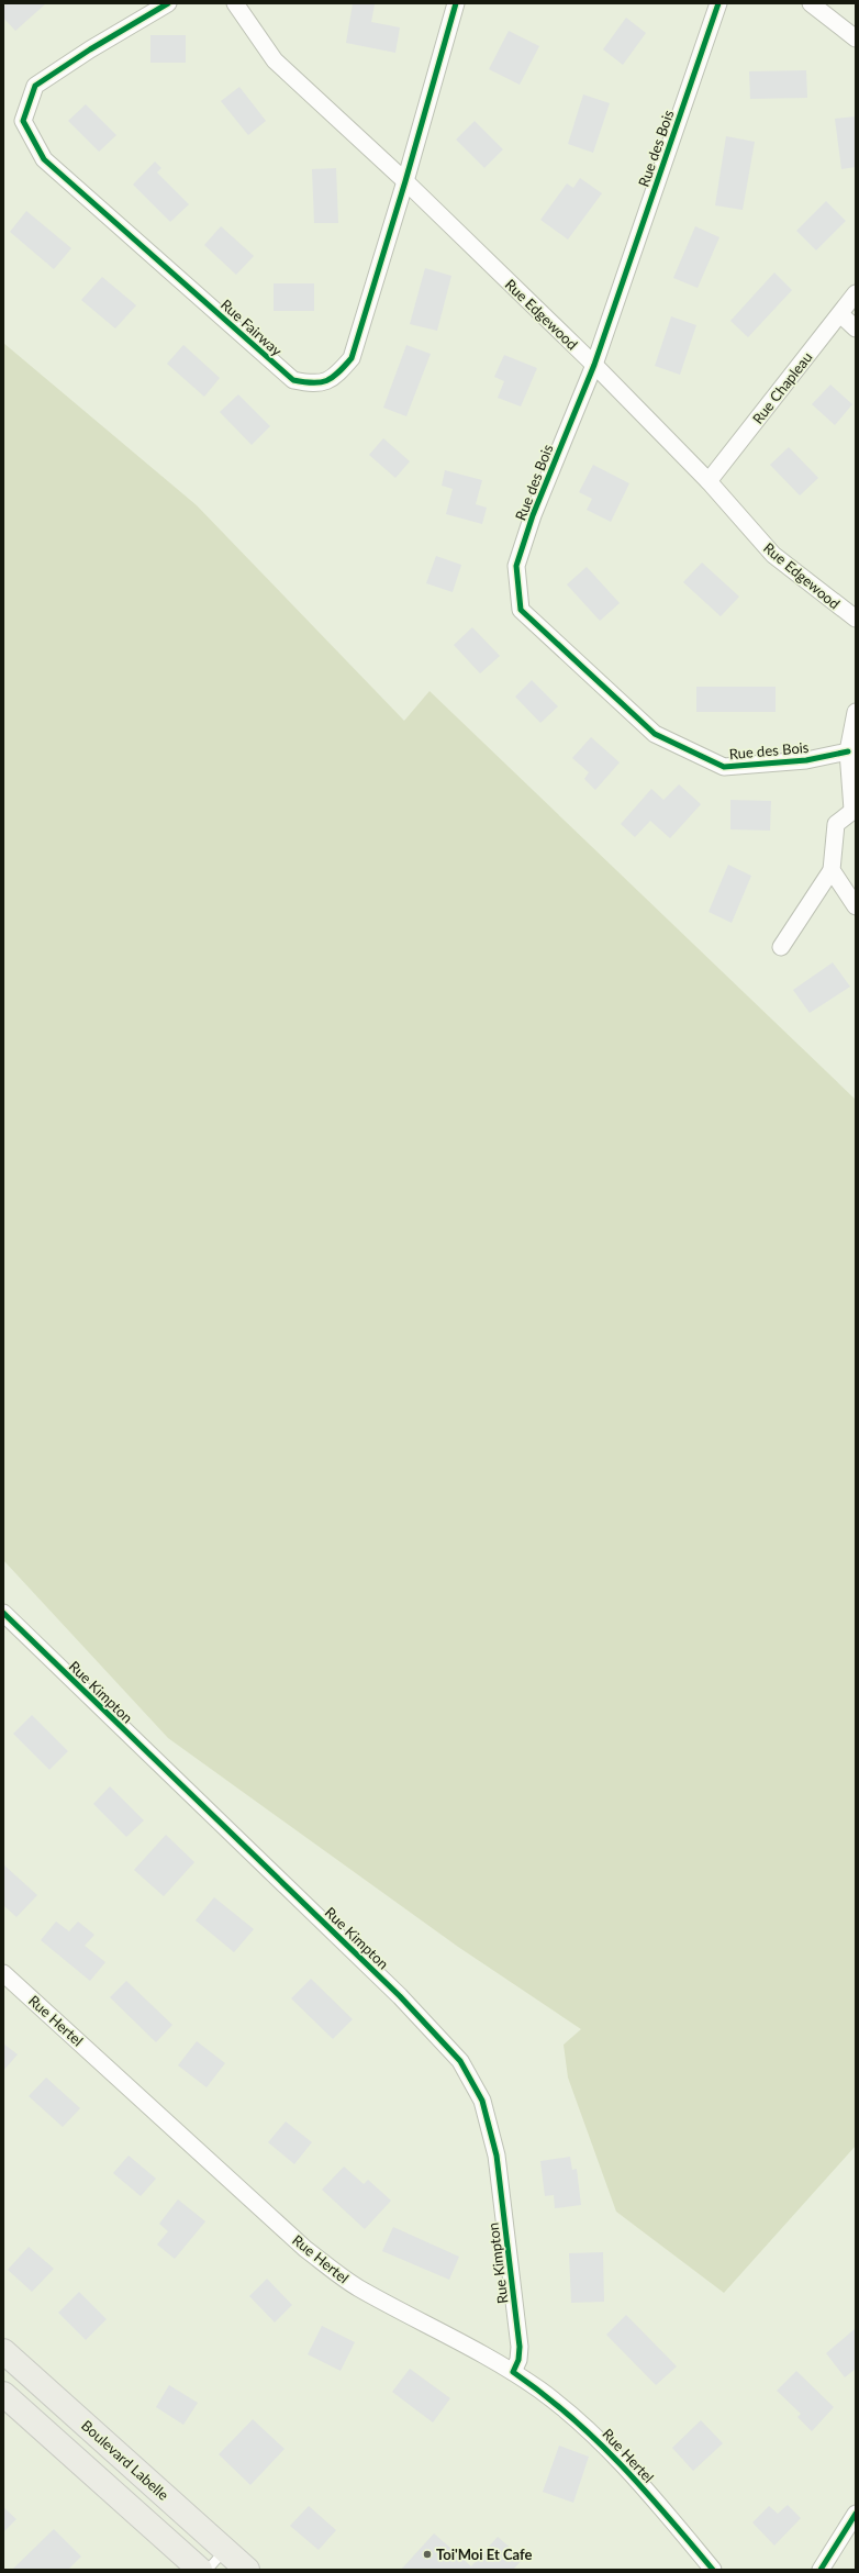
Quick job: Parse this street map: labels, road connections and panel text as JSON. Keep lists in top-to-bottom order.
{
  "streets": {
    "main road": ["Boulevard Labelle"],
    "street": [
      "Rue des Bois",
      "Rue Edgewood",
      "Rue Fairway",
      "Rue Chapleau",
      "Rue Kimpton",
      "Rue Hertel"
    ]
  },
  "crossings": [
    ["Rue des Bois", "Rue Edgewood"],
    ["Rue Edgewood", "Rue Fairway"],
    ["Rue Edgewood", "Rue Chapleau"],
    ["Rue Kimpton", "Rue Hertel"]
  ],
  "places": ["Toi'Moi Et Cafe"]
}
